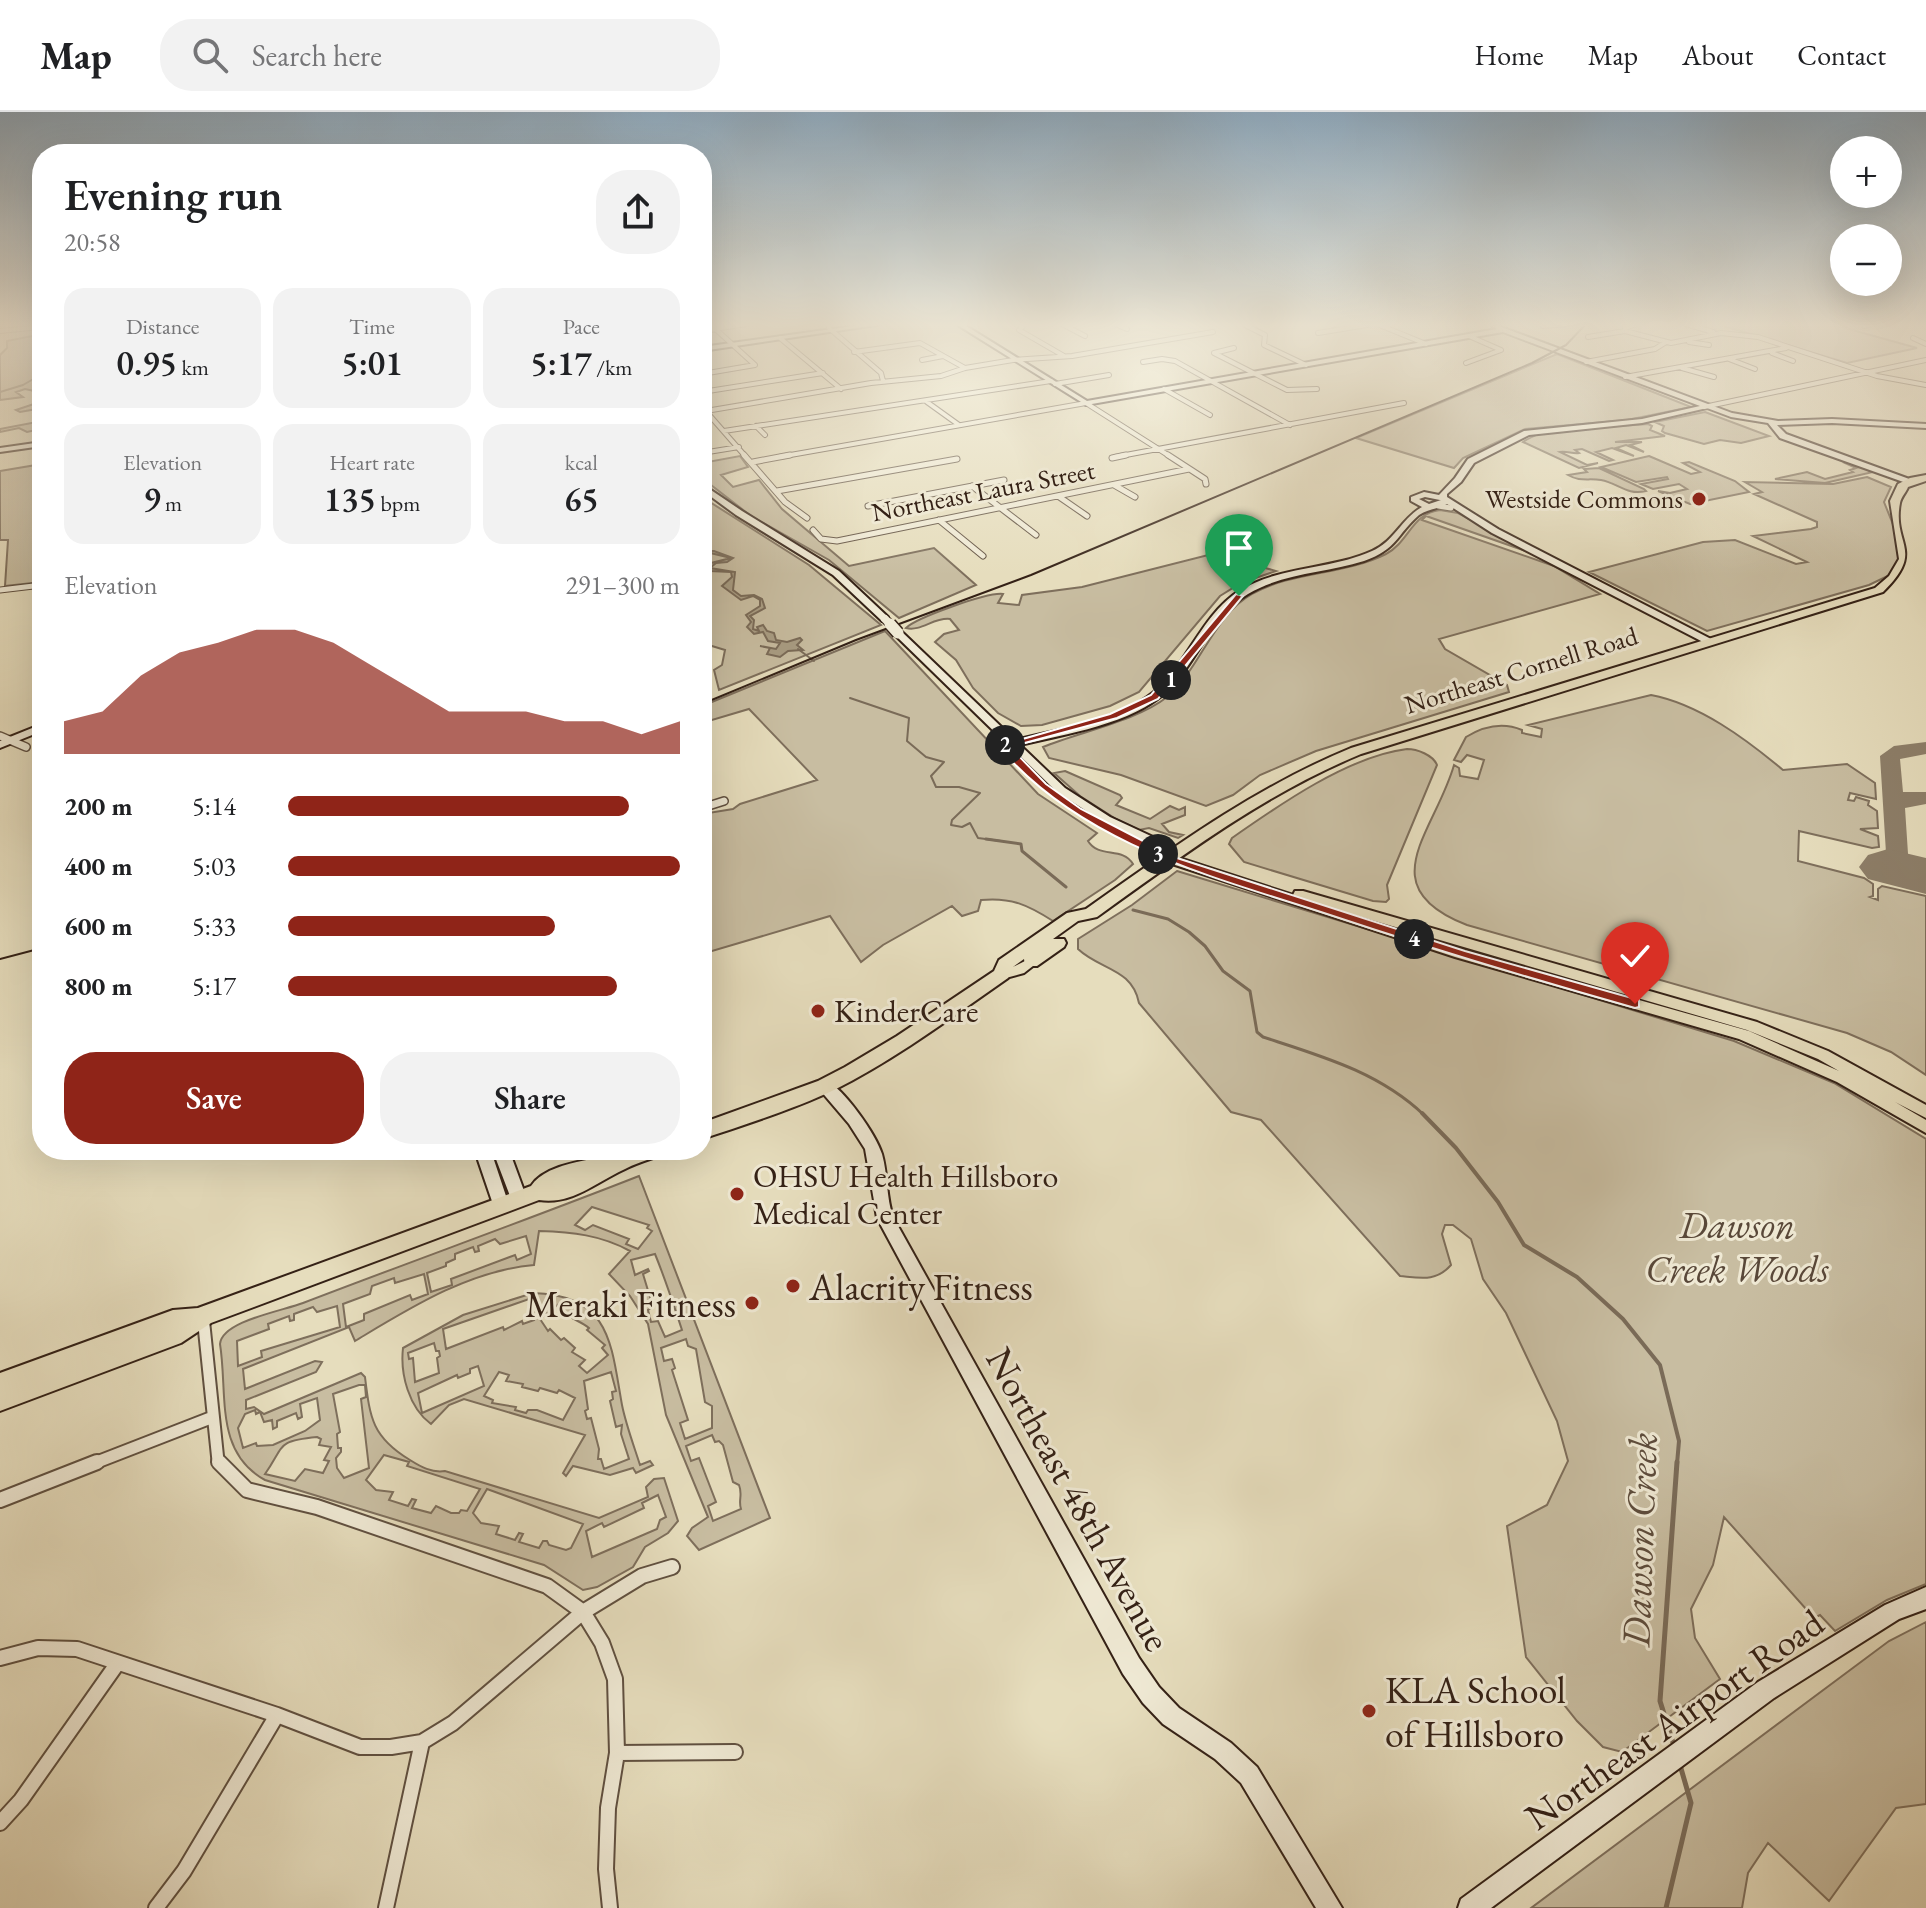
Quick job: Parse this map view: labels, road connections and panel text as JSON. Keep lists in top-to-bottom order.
{
  "streets": {
    "highway": ["Northeast Cornell Road"],
    "street": ["Northeast Laura Street", "Northeast 48th Avenue", "Northeast Airport Road"]
  },
  "crossings": [
    ["Northeast Cornell Road", "Northeast 48th Avenue"]
  ],
  "water": ["Dawson Creek"],
  "parks": ["Dawson Creek Woods"],
  "places": [
    "Westside Commons",
    "KinderCare",
    "OHSU Health Hillsboro Medical Center",
    "Alacrity Fitness",
    "Meraki Fitness",
    "KLA School of Hillsboro"
  ],
  "page": {
    "header": "Map",
    "search": "Search here",
    "nav": [
      "Home",
      "Map",
      "About",
      "Contact"
    ],
    "map_buttons": ["+", "−"],
    "heading": ["Evening run", "20:58"],
    "stats": [
      ["Distance", "0.95 km"],
      ["Time", "5:01"],
      ["Pace", "5:17 /km"],
      ["Elevation", "9 m"],
      ["Heart rate", "135 bpm"],
      ["kcal", "65"]
    ],
    "chart": ["Elevation", "291–300 m"],
    "pins": [
      "1",
      "2",
      "3",
      "4"
    ],
    "list": [
      {
        "name": "200 m",
        "note": "5:14"
      },
      {
        "name": "400 m",
        "note": "5:03"
      },
      {
        "name": "600 m",
        "note": "5:33"
      },
      {
        "name": "800 m",
        "note": "5:17"
      }
    ],
    "buttons": ["Save", "Share"]
  }
}
